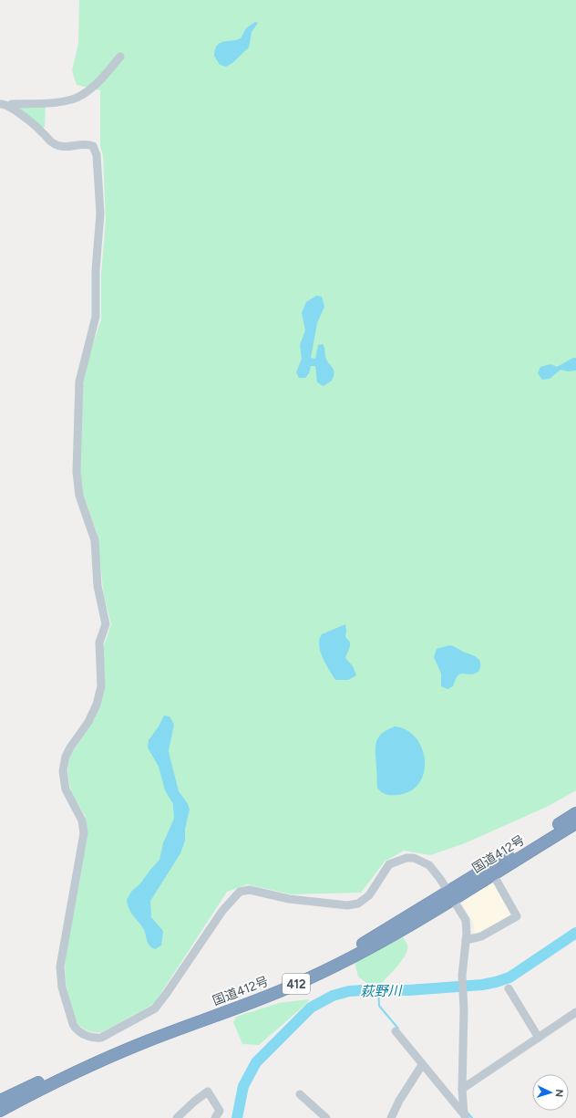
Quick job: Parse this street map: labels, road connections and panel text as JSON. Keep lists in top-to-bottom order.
{
  "streets": {
    "highway": ["国道412号", "412"]
  },
  "water": ["萩野川"],
  "north": "right"
}
